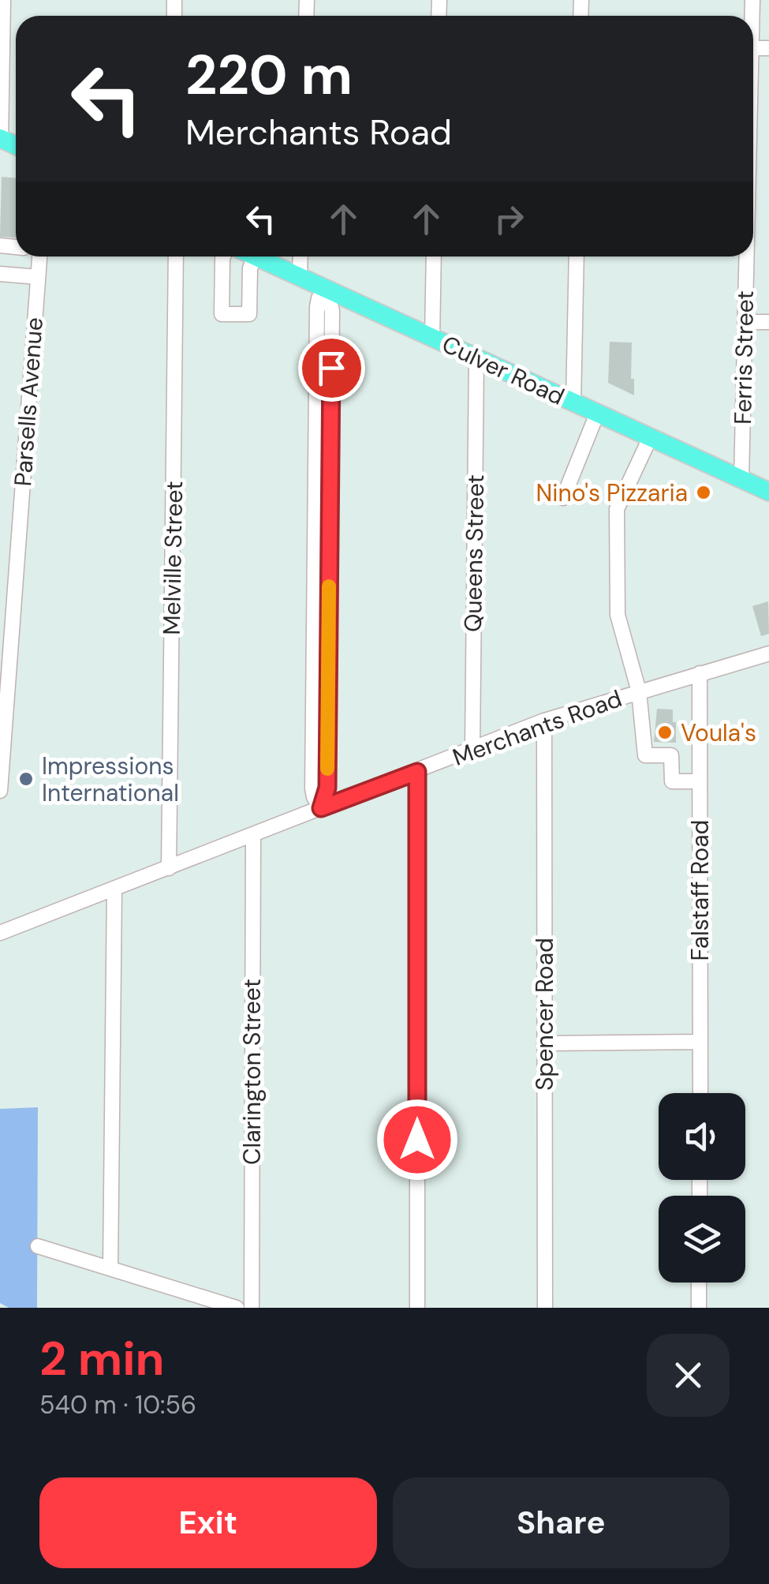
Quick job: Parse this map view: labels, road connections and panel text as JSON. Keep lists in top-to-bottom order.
{
  "streets": {
    "main road": ["Culver Road"],
    "street": [
      "Ferris Street",
      "Parsells Avenue",
      "Queens Street",
      "Melville Street",
      "Merchants Road",
      "Falstaff Road",
      "Spencer Road",
      "Clarington Street"
    ]
  },
  "crossings": [
    ["Ferris Street", "Culver Road"],
    ["Culver Road", "Queens Street"],
    ["Queens Street", "Merchants Road"],
    ["Melville Street", "Merchants Road"],
    ["Merchants Road", "Falstaff Road"],
    ["Merchants Road", "Spencer Road"],
    ["Merchants Road", "Clarington Street"]
  ],
  "places": ["Nino's Pizzaria", "Voula's", "Impressions International"],
  "page": {
    "turn": ["220 m", "Merchants Road"],
    "heading": ["2 min", "540 m · 10:56"],
    "buttons": ["Exit", "Share"]
  }
}
